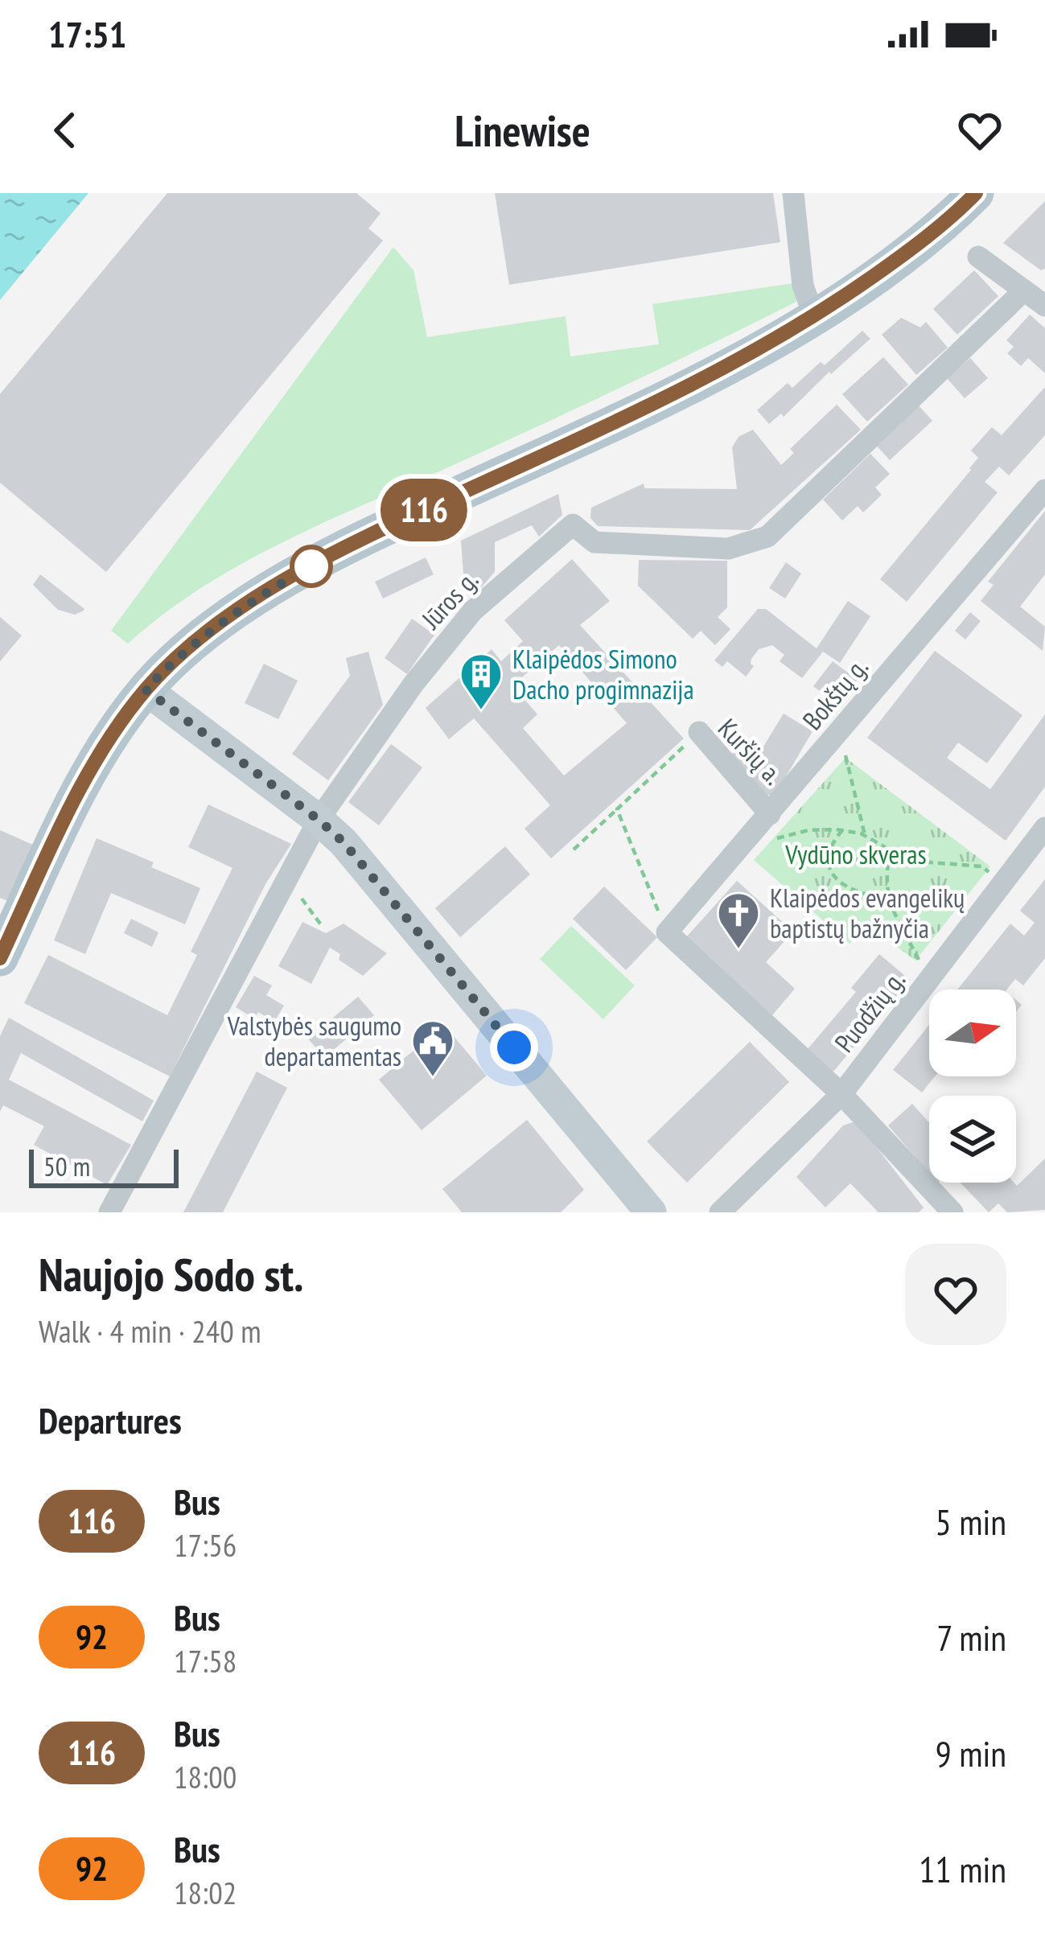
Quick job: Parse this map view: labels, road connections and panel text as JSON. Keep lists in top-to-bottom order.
{
  "streets": {
    "street": [
      "Jūros g.",
      "Bokštų g.",
      "Kuršių a.",
      "Puodžių g."
    ]
  },
  "crossings": [
    ["Bokštų g.", "Kuršių a."]
  ],
  "parks": ["Vydūno skveras"],
  "places": {
    "building": ["Klaipėdos Simono Dacho progimnazija"],
    "church": ["Klaipėdos evangelikų baptistų bažnyčia"],
    "public building": ["Valstybės saugumo departamentas"]
  },
  "lines": ["bus line 116"],
  "scale_bar": "50 m",
  "north": "right",
  "page": {
    "status": "17:51",
    "header": "Linewise",
    "on_map": "116",
    "scale": "50 m",
    "heading": [
      ["Naujojo Sodo st.", "Walk · 4 min · 240 m"],
      "Departures"
    ],
    "list": [
      {
        "mark": "116",
        "name": "Bus",
        "note": "17:56",
        "value": "5 min"
      },
      {
        "mark": "92",
        "name": "Bus",
        "note": "17:58",
        "value": "7 min"
      },
      {
        "mark": "116",
        "name": "Bus",
        "note": "18:00",
        "value": "9 min"
      },
      {
        "mark": "92",
        "name": "Bus",
        "note": "18:02",
        "value": "11 min"
      }
    ]
  }
}
